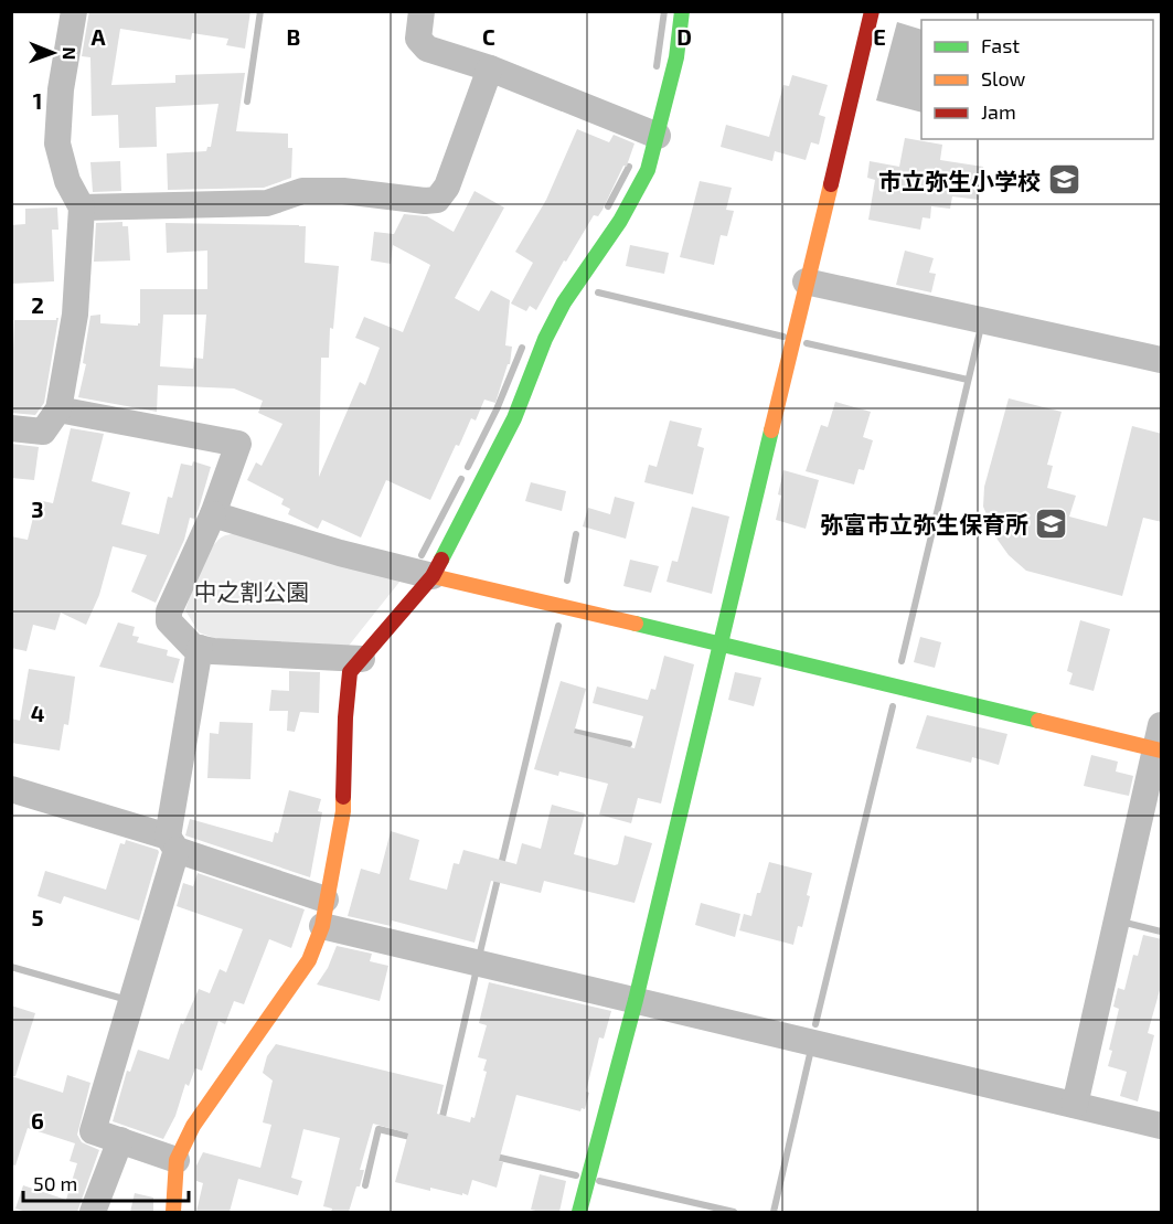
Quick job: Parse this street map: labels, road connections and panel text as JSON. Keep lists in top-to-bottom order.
{
  "parks": ["中之割公園"],
  "places": {
    "school or university": ["市立弥生小学校", "弥富市立弥生保育所"]
  },
  "legend": ["Fast", "Slow", "Jam"],
  "scale_bar": "50 m",
  "north": "right",
  "grid": {
    "columns": [
      "A",
      "B",
      "C",
      "D",
      "E"
    ],
    "rows": [
      "1",
      "2",
      "3",
      "4",
      "5",
      "6"
    ]
  }
}
